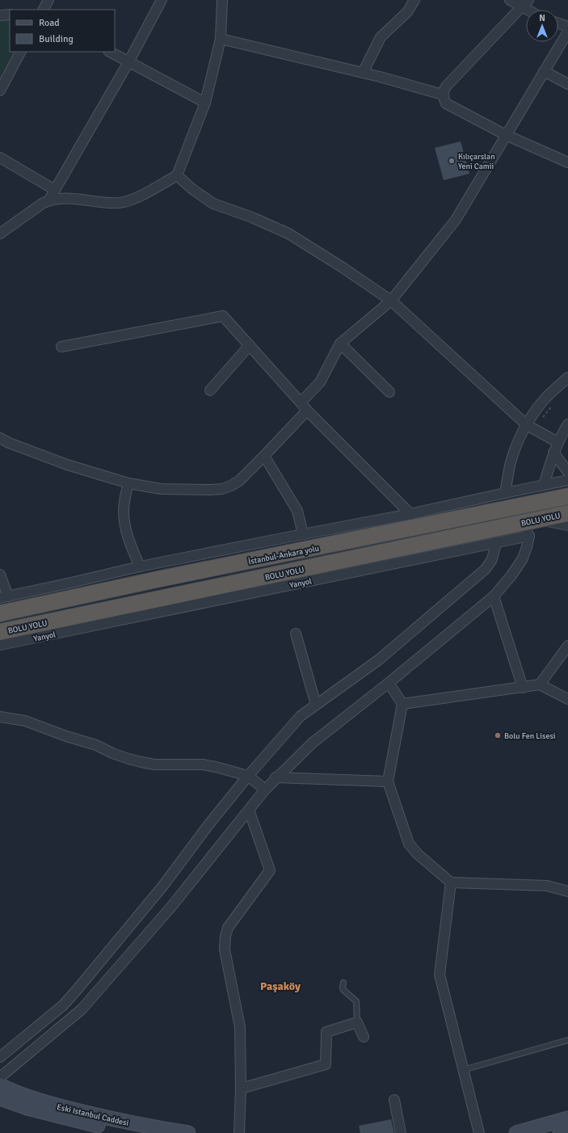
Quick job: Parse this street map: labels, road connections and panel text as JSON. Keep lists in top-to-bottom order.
{
  "streets": {
    "highway": ["BOLU YOLU", "İstanbul-Ankara yolu"],
    "main road": ["Eski Istanbul Caddesi"],
    "street": ["Yanyol"]
  },
  "districts": ["Paşaköy"],
  "places": ["Kılıçarslan Yeni Camii", "Bolu Fen Lisesi"],
  "legend": ["Road", "Building"],
  "north": "top"
}
